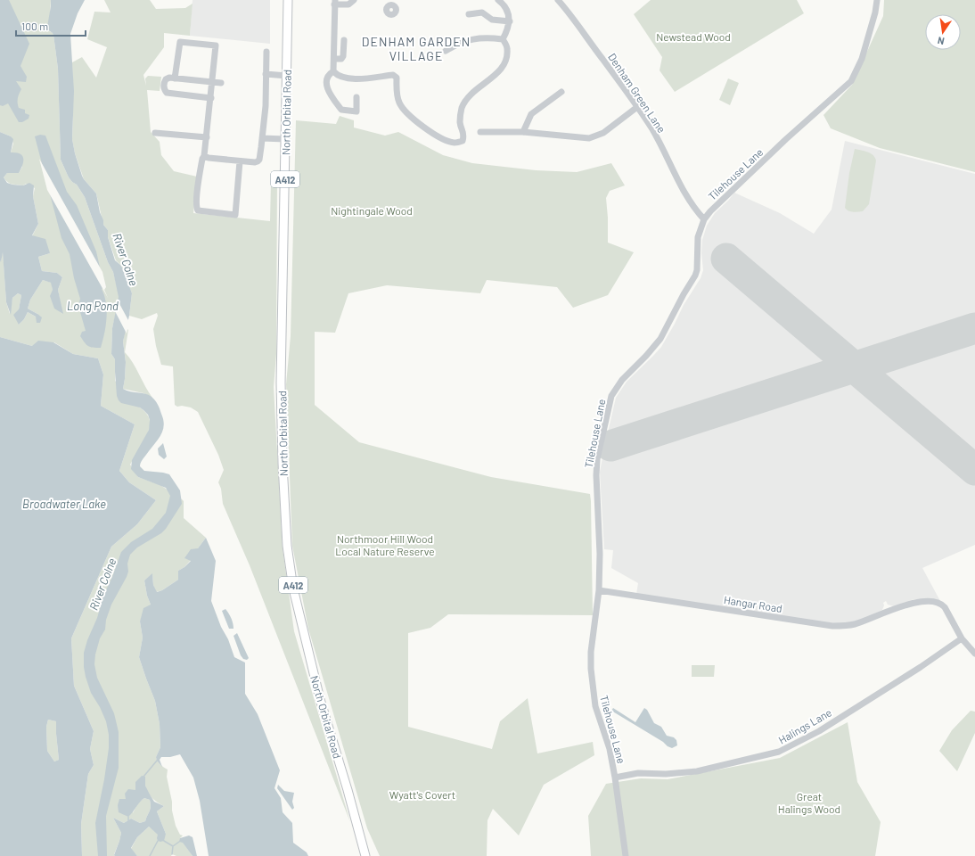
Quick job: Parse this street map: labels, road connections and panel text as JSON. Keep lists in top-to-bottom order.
{
  "streets": {
    "main road": ["North Orbital Road", "A412"],
    "street": [
      "Denham Green Lane",
      "Tilehouse Lane",
      "Hangar Road",
      "Halings Lane"
    ]
  },
  "crossings": [
    ["Denham Green Lane", "Tilehouse Lane"],
    ["Tilehouse Lane", "Hangar Road"],
    ["Tilehouse Lane", "Halings Lane"],
    ["Hangar Road", "Halings Lane"]
  ],
  "districts": ["DENHAM GARDEN VILLAGE"],
  "water": ["River Colne", "Long Pond", "Broadwater Lake"],
  "parks": [
    "Newstead Wood",
    "Nightingale Wood",
    "Northmoor Hill Wood Local Nature Reserve",
    "Wyatt's Covert",
    "Great Halings Wood"
  ],
  "scale_bar": "100 m",
  "north": "bottom"
}
